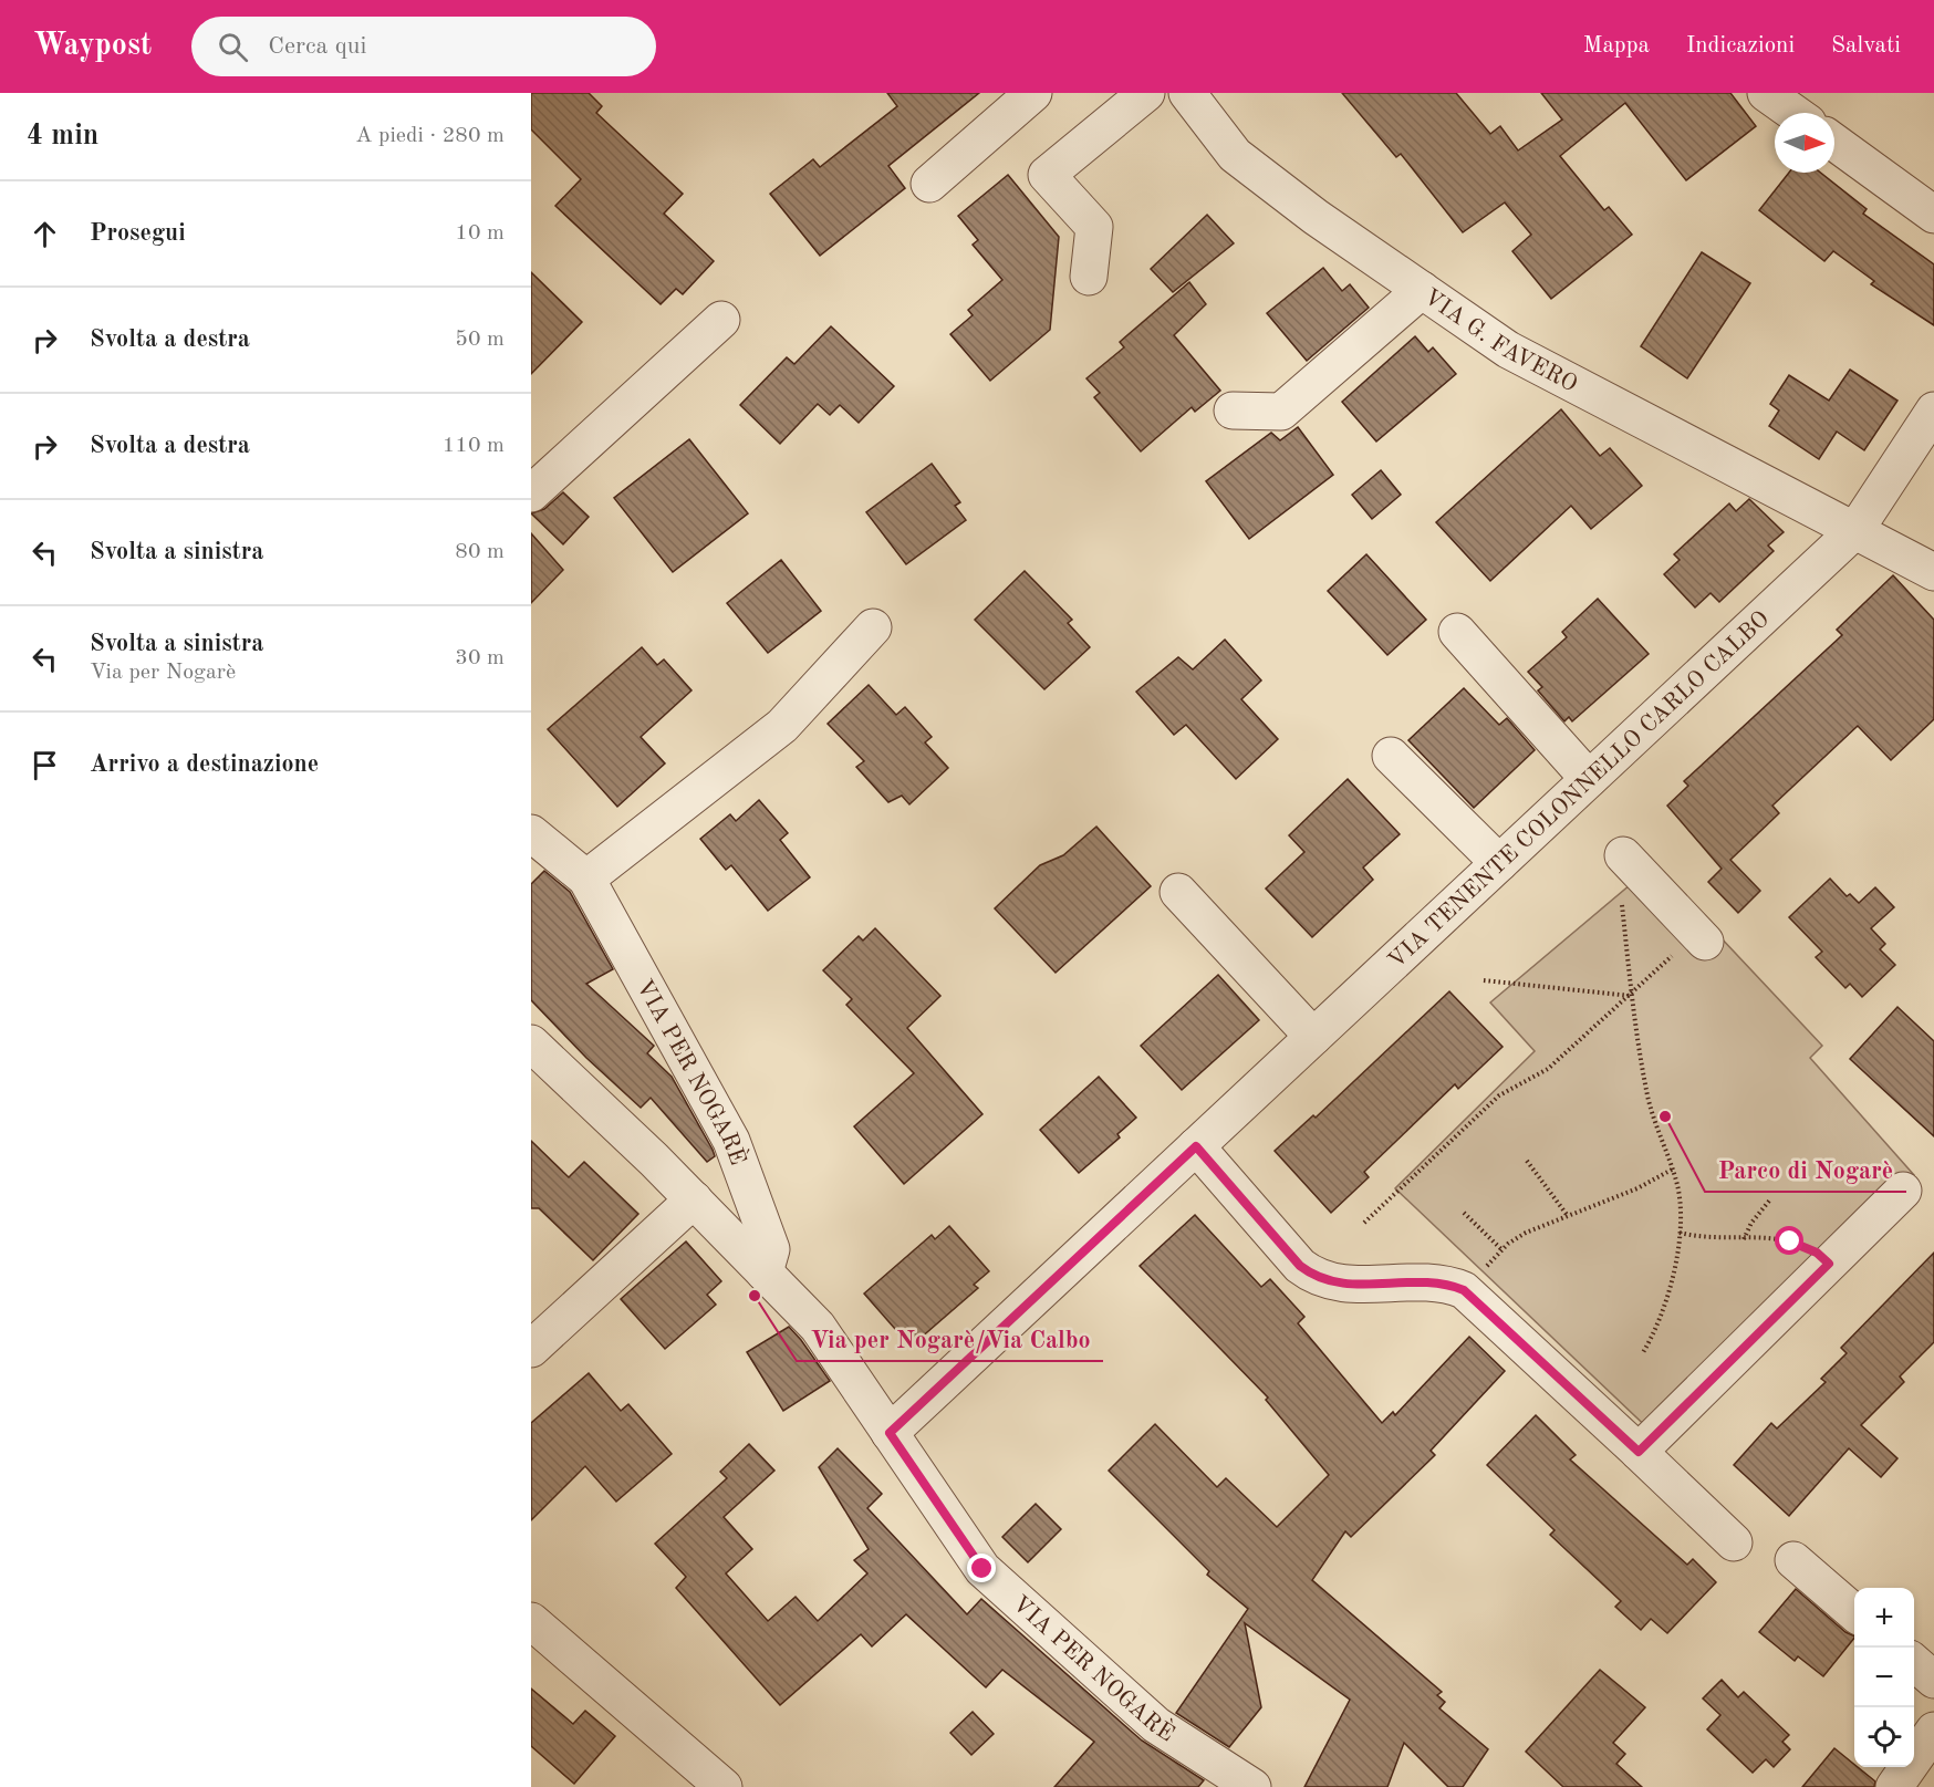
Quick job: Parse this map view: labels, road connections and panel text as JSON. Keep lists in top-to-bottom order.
{
  "streets": {
    "street": ["VIA G. FAVERO", "VIA TENENTE COLONNELLO CARLO CALBO", "VIA PER NOGARÈ"]
  },
  "crossings": [
    ["VIA G. FAVERO", "VIA TENENTE COLONNELLO CARLO CALBO"],
    ["VIA TENENTE COLONNELLO CARLO CALBO", "VIA PER NOGARÈ"]
  ],
  "places": ["Parco di Nogarè", "Via per Nogarè/Via Calbo"],
  "north": "right",
  "page": {
    "header": "Waypost",
    "search": "Cerca qui",
    "nav": ["Mappa", "Indicazioni", "Salvati"],
    "heading": ["4 min", "A piedi · 280 m"],
    "list": [
      ["Prosegui", "10 m"],
      ["Svolta a destra", "50 m"],
      ["Svolta a destra", "110 m"],
      ["Svolta a sinistra", "80 m"],
      ["Svolta a sinistra", "Via per Nogarè", "30 m"],
      "Arrivo a destinazione"
    ],
    "map_buttons": ["+", "−"]
  }
}
